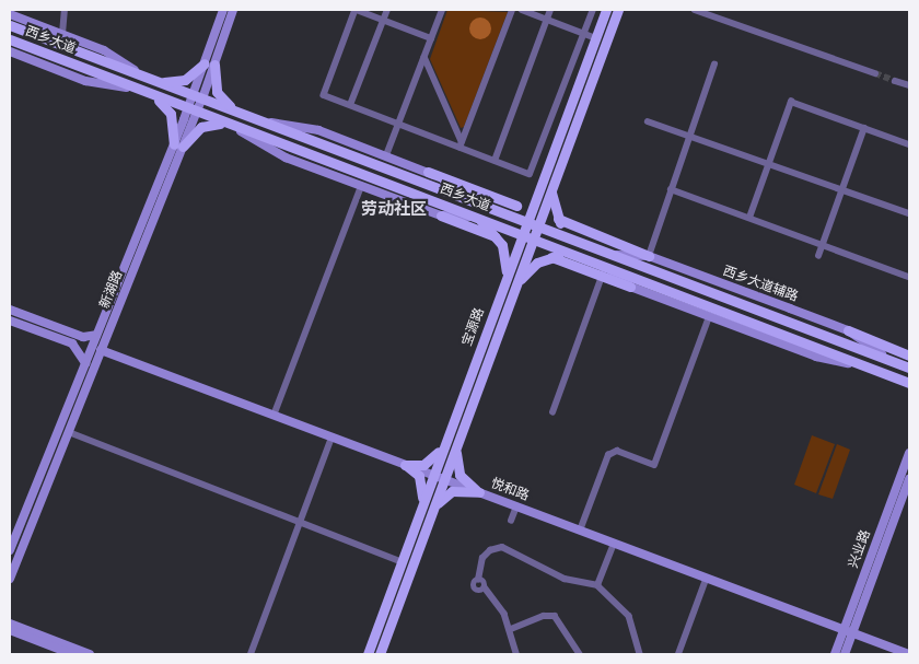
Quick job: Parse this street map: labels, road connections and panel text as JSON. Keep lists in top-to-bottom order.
{
  "streets": {
    "main road": ["西乡大道", "宝源路"],
    "street": [
      "西乡大道辅路",
      "新湖路",
      "悦和路",
      "兴业路"
    ]
  },
  "crossings": [
    ["西乡大道", "西乡大道辅路"],
    ["西乡大道", "新湖路"],
    ["西乡大道", "宝源路"],
    ["新湖路", "悦和路"],
    ["宝源路", "悦和路"],
    ["悦和路", "兴业路"]
  ],
  "districts": ["劳动社区"]
}
